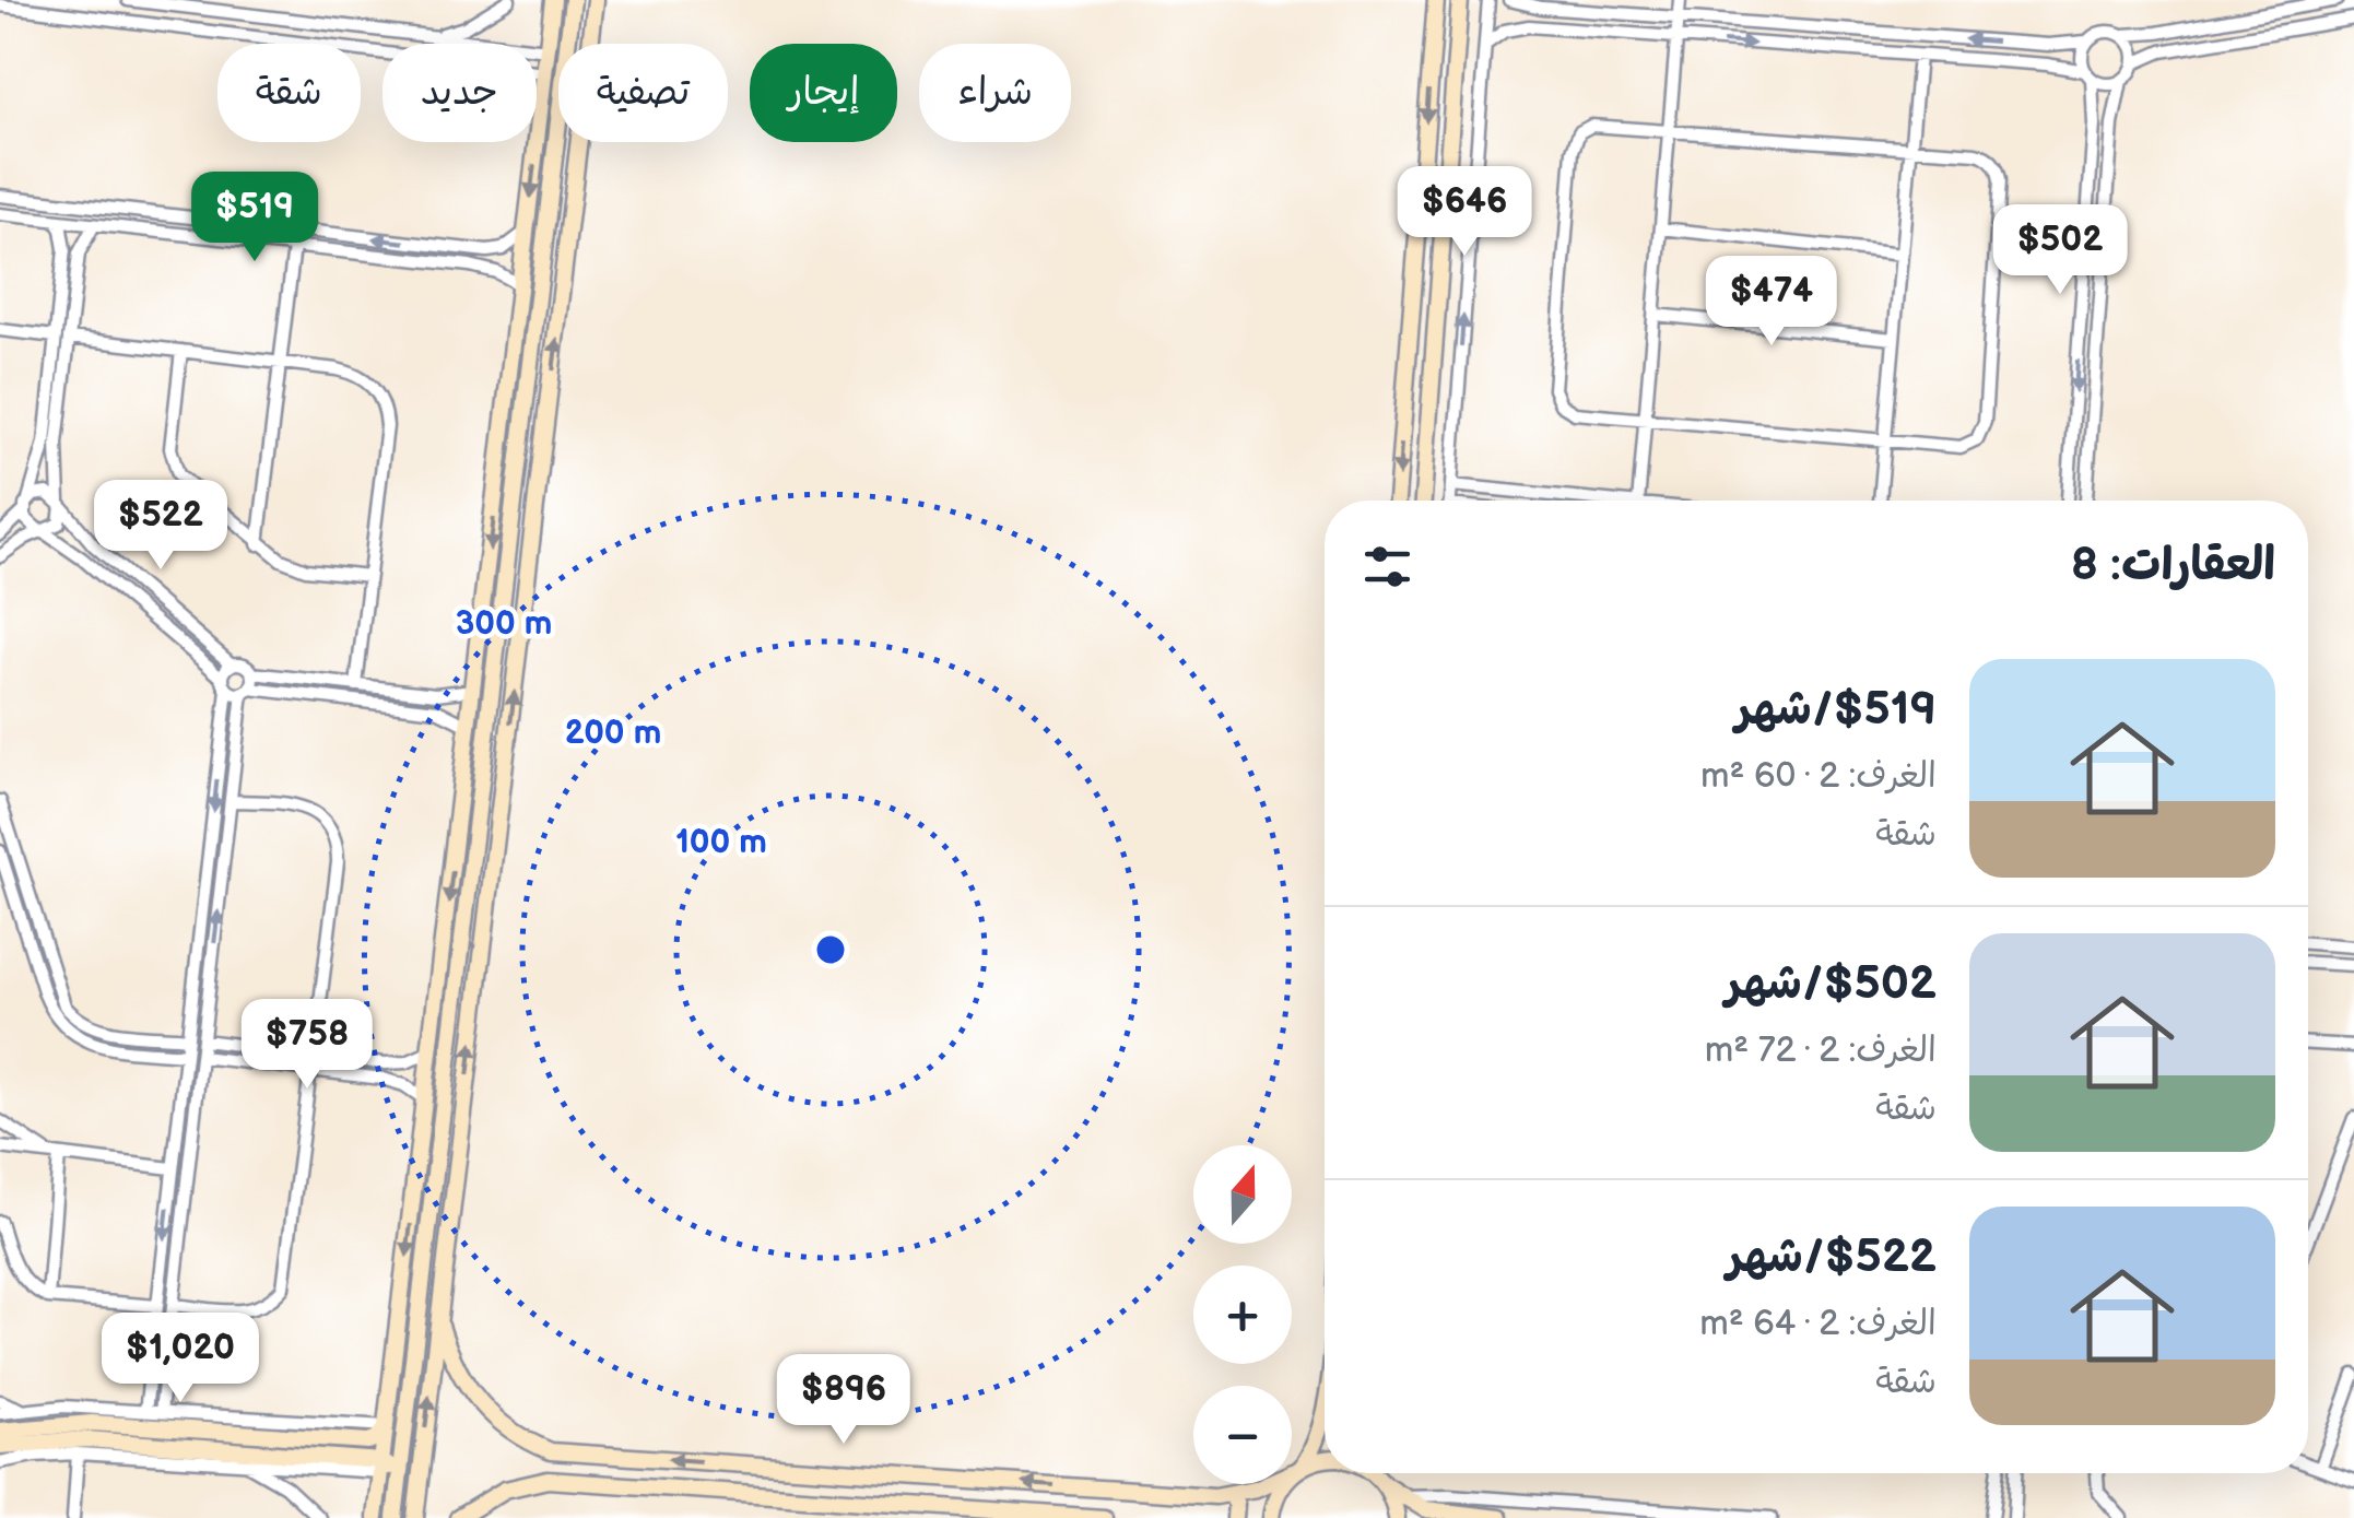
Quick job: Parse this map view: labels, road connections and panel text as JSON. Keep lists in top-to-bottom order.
{
  "north": "top",
  "page": {
    "chip": [
      "شراء",
      "إيجار",
      "تصفية",
      "جديد",
      "شقة"
    ],
    "price": [
      "$646",
      "$519",
      "$502",
      "$474",
      "$522",
      "$758",
      "$1,020",
      "$896"
    ],
    "heading": "العقارات: 8",
    "list": [
      {
        "name": "$519/شهر",
        "note": "الغرف: 2 · 60 m² · شقة"
      },
      {
        "name": "$502/شهر",
        "note": "الغرف: 2 · 72 m² · شقة"
      },
      {
        "name": "$522/شهر",
        "note": "الغرف: 2 · 64 m² · شقة"
      }
    ],
    "map_buttons": ["+", "−"]
  },
  "rings": ["300 m", "200 m", "100 m"]
}
